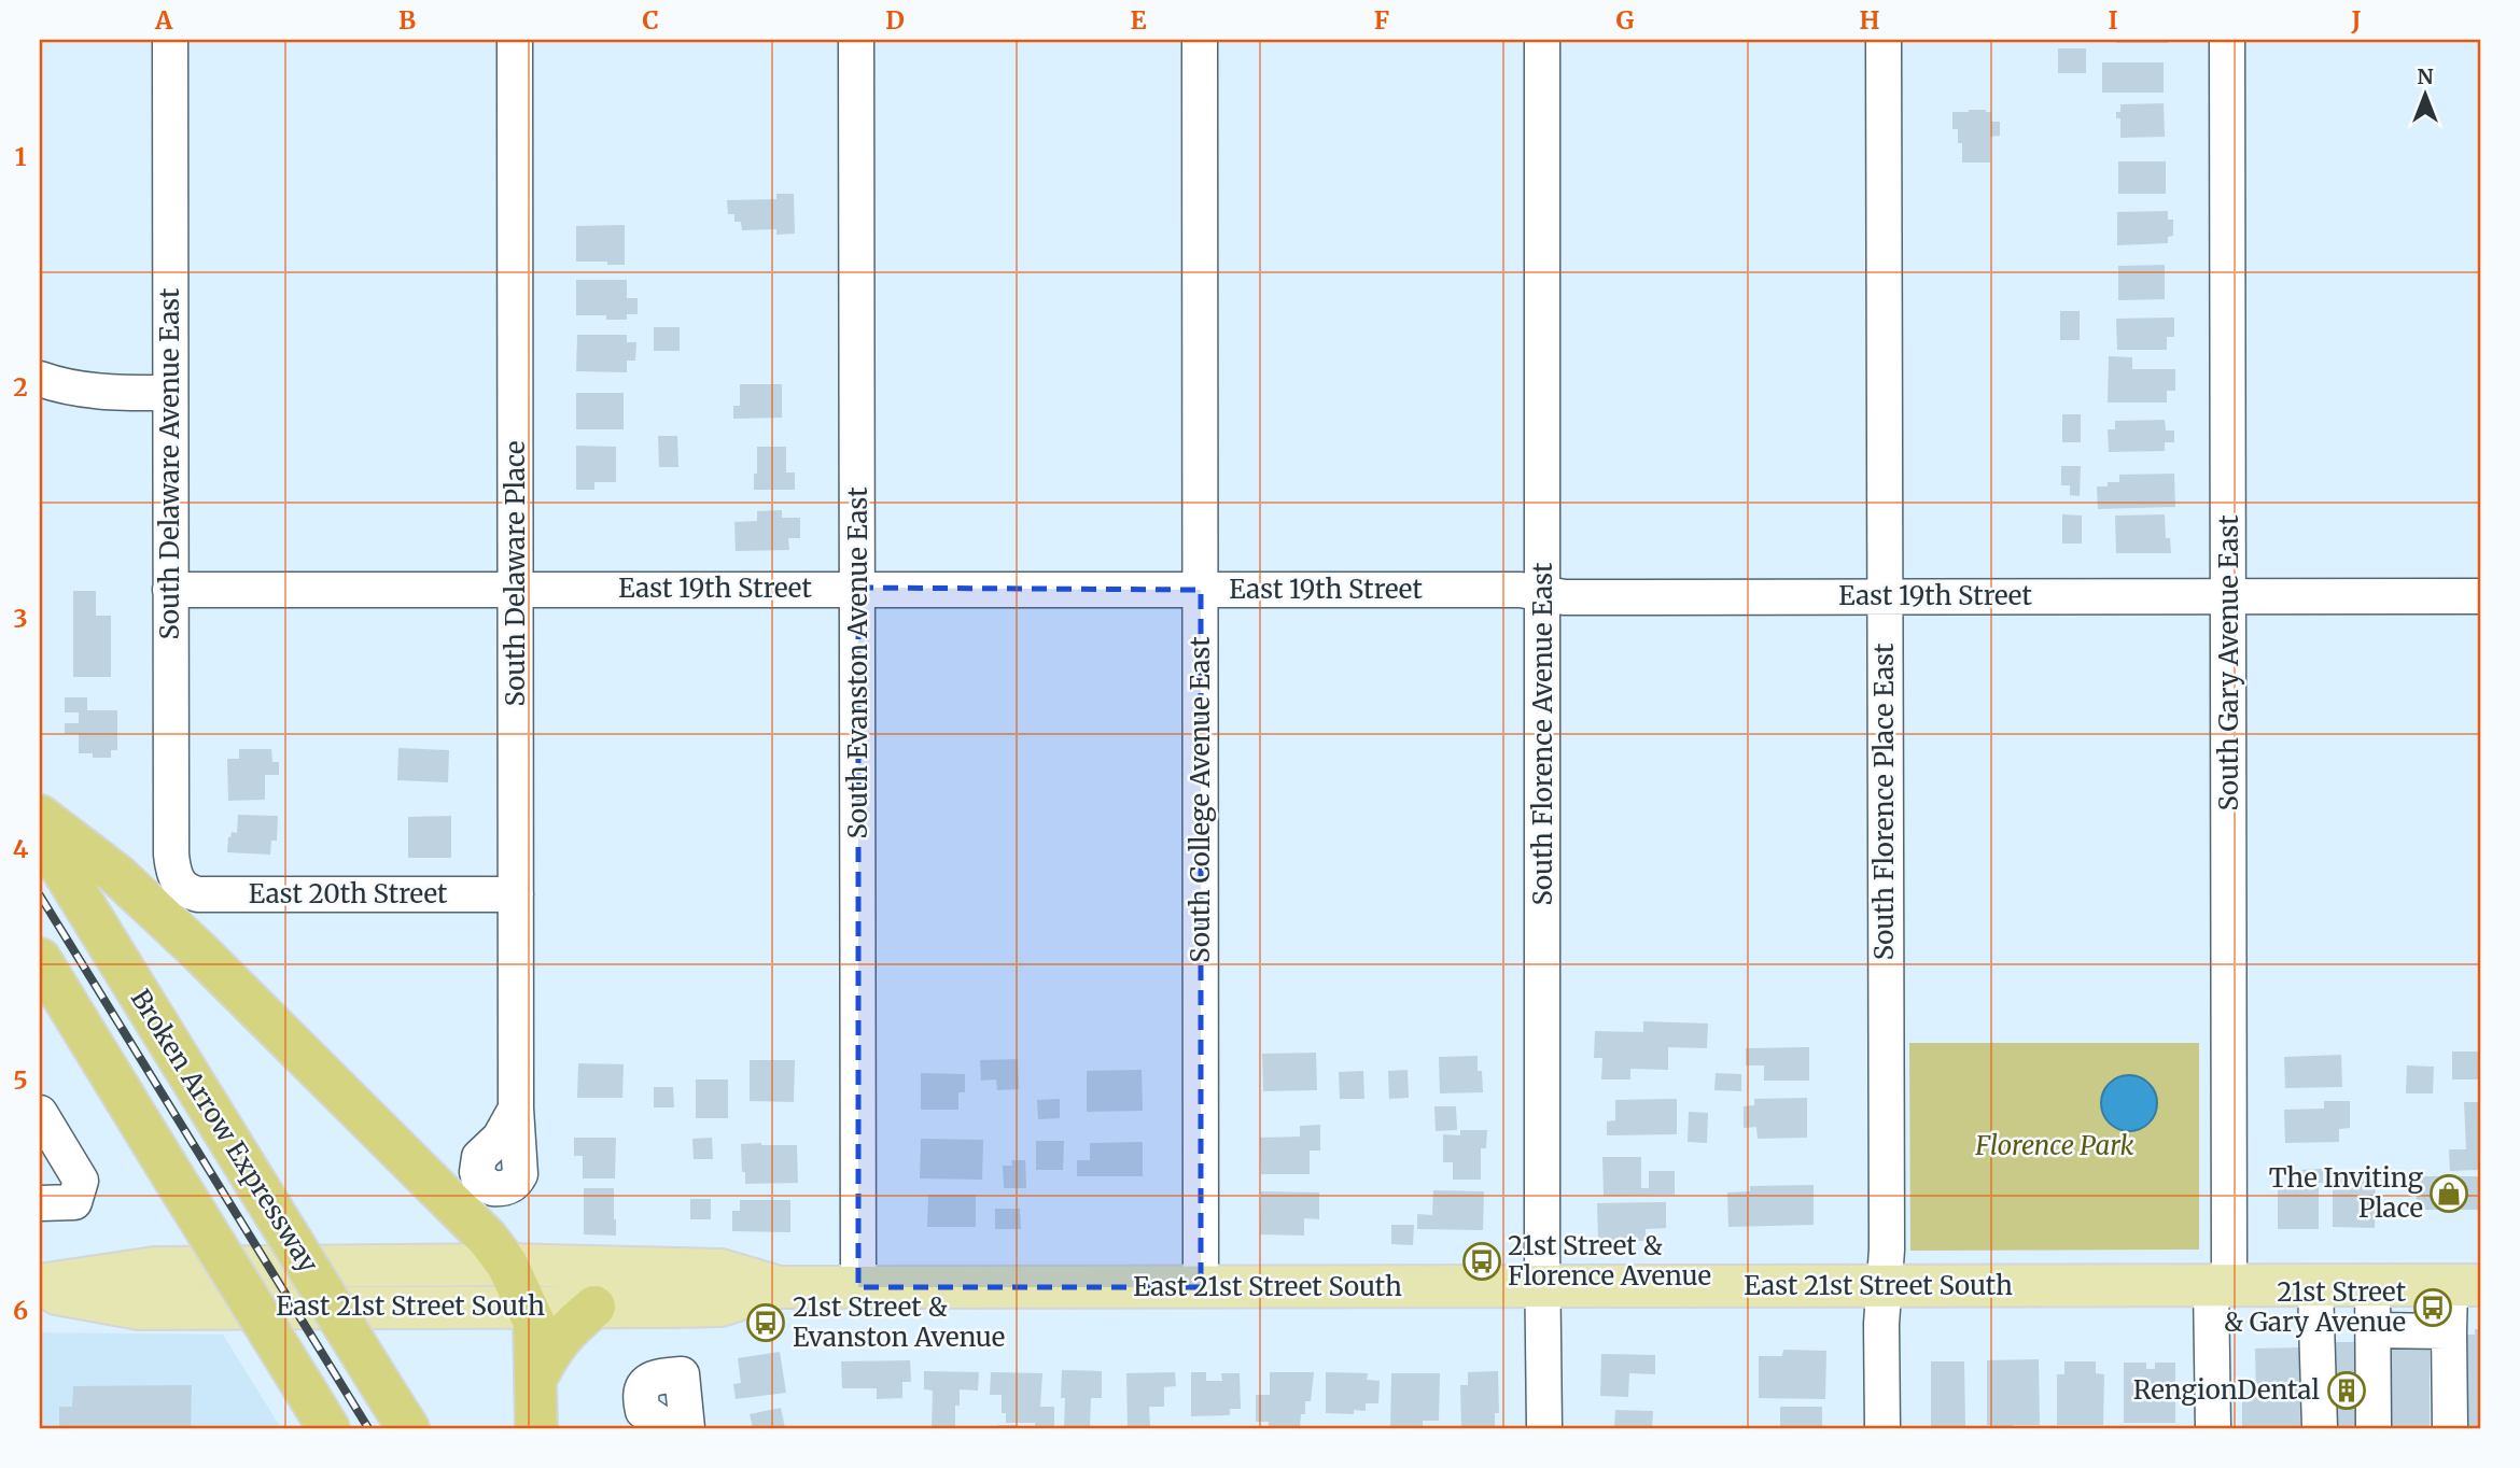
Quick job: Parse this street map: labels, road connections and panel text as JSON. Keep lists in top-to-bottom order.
{
  "streets": {
    "highway": ["Broken Arrow Expressway"],
    "main road": ["East 21st Street South"],
    "street": [
      "South Delaware Avenue East",
      "South Delaware Place",
      "East 19th Street",
      "South Evanston Avenue East",
      "South Gary Avenue East",
      "South Florence Avenue East",
      "South College Avenue East",
      "South Florence Place East",
      "East 20th Street"
    ]
  },
  "crossings": [
    ["South Delaware Avenue East", "East 19th Street"],
    ["South Delaware Avenue East", "East 20th Street"],
    ["South Delaware Place", "East 19th Street"],
    ["South Delaware Place", "East 20th Street"],
    ["East 19th Street", "South Evanston Avenue East"],
    ["East 19th Street", "South Gary Avenue East"],
    ["East 19th Street", "South Florence Avenue East"],
    ["East 19th Street", "South College Avenue East"],
    ["East 19th Street", "South Florence Place East"],
    ["South Evanston Avenue East", "East 21st Street South"],
    ["South Gary Avenue East", "East 21st Street South"],
    ["South Florence Avenue East", "East 21st Street South"],
    ["South College Avenue East", "East 21st Street South"],
    ["South Florence Place East", "East 21st Street South"]
  ],
  "parks": ["Florence Park"],
  "places": {
    "shop": ["The Inviting Place"],
    "bus stop": ["21st Street & Florence Avenue", "21st Street & Gary Avenue", "21st Street & Evanston Avenue"],
    "building": ["RengionDental"]
  },
  "north": "top",
  "grid": {
    "columns": [
      "A",
      "B",
      "C",
      "D",
      "E",
      "F",
      "G",
      "H",
      "I",
      "J"
    ],
    "rows": [
      "1",
      "2",
      "3",
      "4",
      "5",
      "6"
    ]
  }
}
